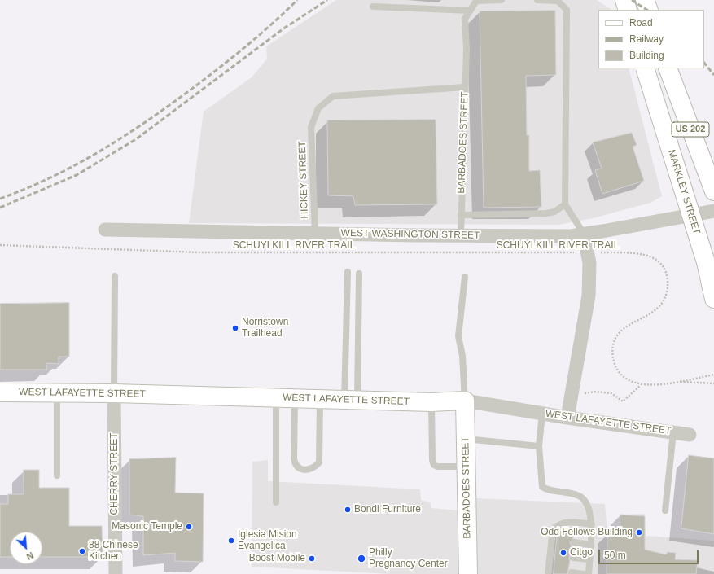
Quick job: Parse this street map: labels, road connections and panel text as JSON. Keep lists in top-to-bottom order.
{
  "streets": {
    "main road": [
      "US 202",
      "BARBADOES STREET",
      "MARKLEY STREET",
      "WEST LAFAYETTE STREET"
    ],
    "street": ["WEST WASHINGTON STREET", "CHERRY STREET"],
    "lane": ["HICKEY STREET"],
    "path": ["SCHUYLKILL RIVER TRAIL"]
  },
  "crossings": [
    ["BARBADOES STREET", "HICKEY STREET"],
    ["BARBADOES STREET", "WEST WASHINGTON STREET"],
    ["BARBADOES STREET", "WEST LAFAYETTE STREET"],
    ["HICKEY STREET", "WEST WASHINGTON STREET"],
    ["WEST LAFAYETTE STREET", "CHERRY STREET"]
  ],
  "places": [
    "Norristown Trailhead",
    "Bondi Furniture",
    "Masonic Temple",
    "Odd Fellows Building",
    "Iglesia Mision Evangelica",
    "88 Chinese Kitchen",
    "Citgo",
    "Boost Mobile",
    "Philly Pregnancy Center"
  ],
  "legend": ["Road", "Railway", "Building"],
  "scale_bar": "50 m",
  "north": "bottom right"
}
